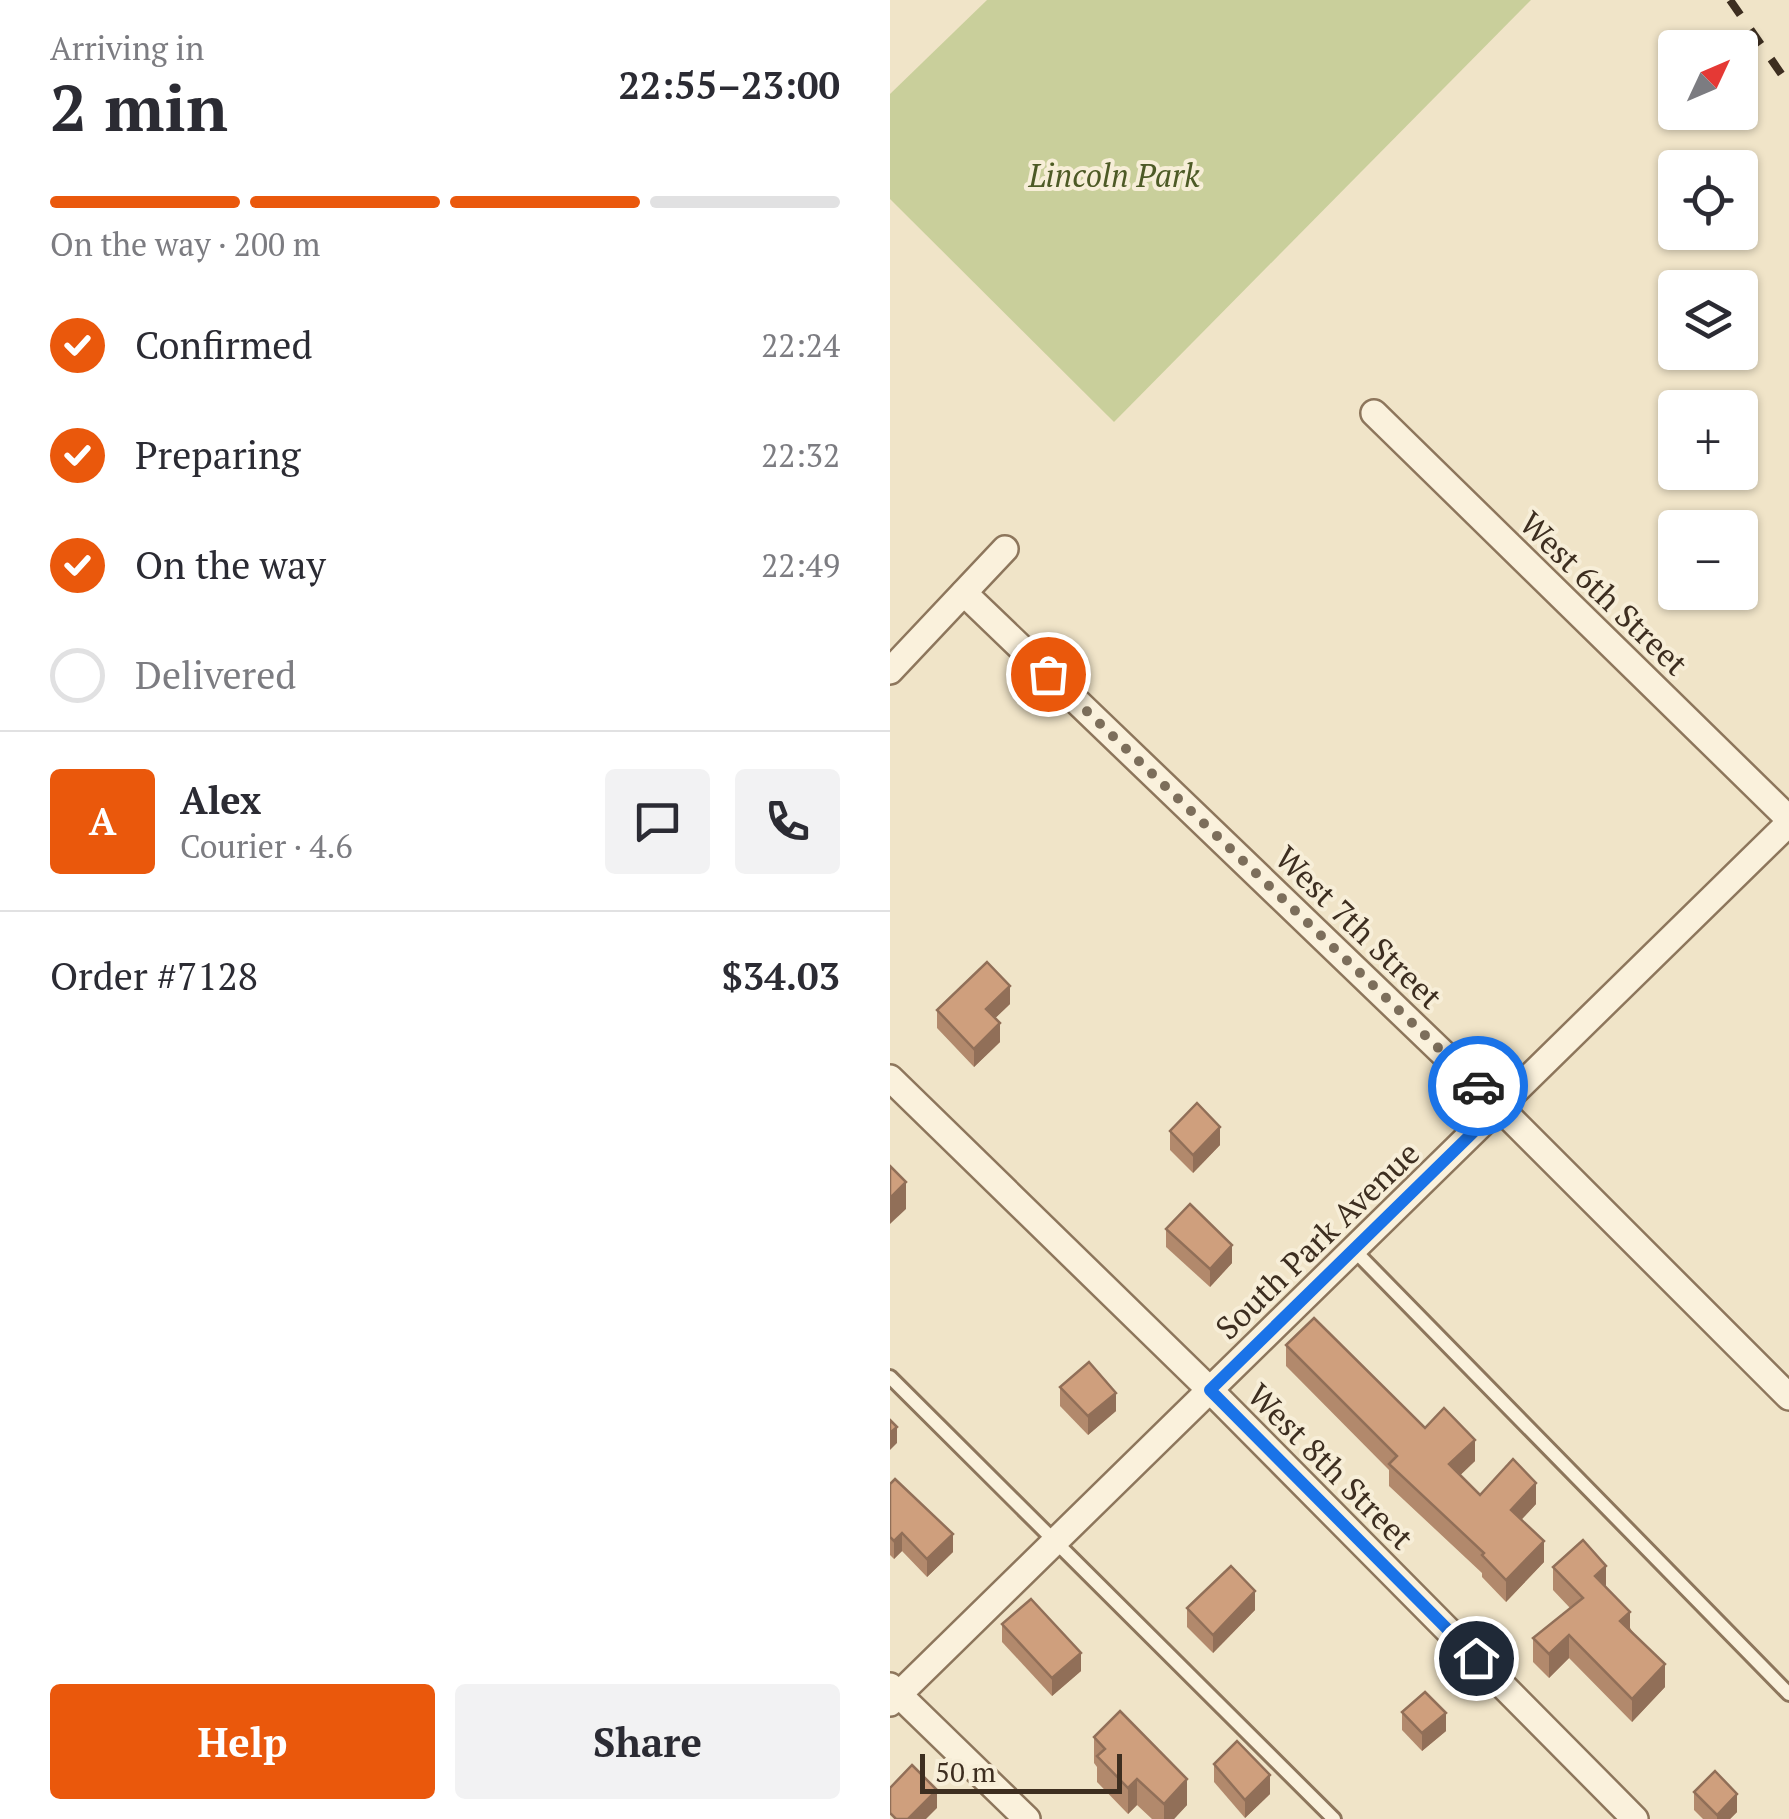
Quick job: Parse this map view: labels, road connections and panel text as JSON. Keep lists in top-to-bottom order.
{
  "streets": {
    "street": [
      "West 6th Street",
      "West 7th Street",
      "South Park Avenue",
      "West 8th Street"
    ]
  },
  "crossings": [
    ["West 6th Street", "South Park Avenue"],
    ["West 7th Street", "South Park Avenue"],
    ["South Park Avenue", "West 8th Street"]
  ],
  "parks": ["Lincoln Park"],
  "scale_bar": "50 m",
  "north": "top right",
  "page": {
    "heading": ["2 min", "Arriving in", "22:55–23:00"],
    "panel": [
      "Alex",
      "Courier · 4.6",
      "Order #7128",
      "$34.03"
    ],
    "map_buttons": ["+", "−"],
    "bar": "On the way · 200 m",
    "list": [
      ["Confirmed", "22:24"],
      ["Preparing", "22:32"],
      ["On the way", "22:49"],
      "Delivered"
    ],
    "round": "A",
    "buttons": ["Help", "Share"],
    "scale": "50 m"
  }
}
